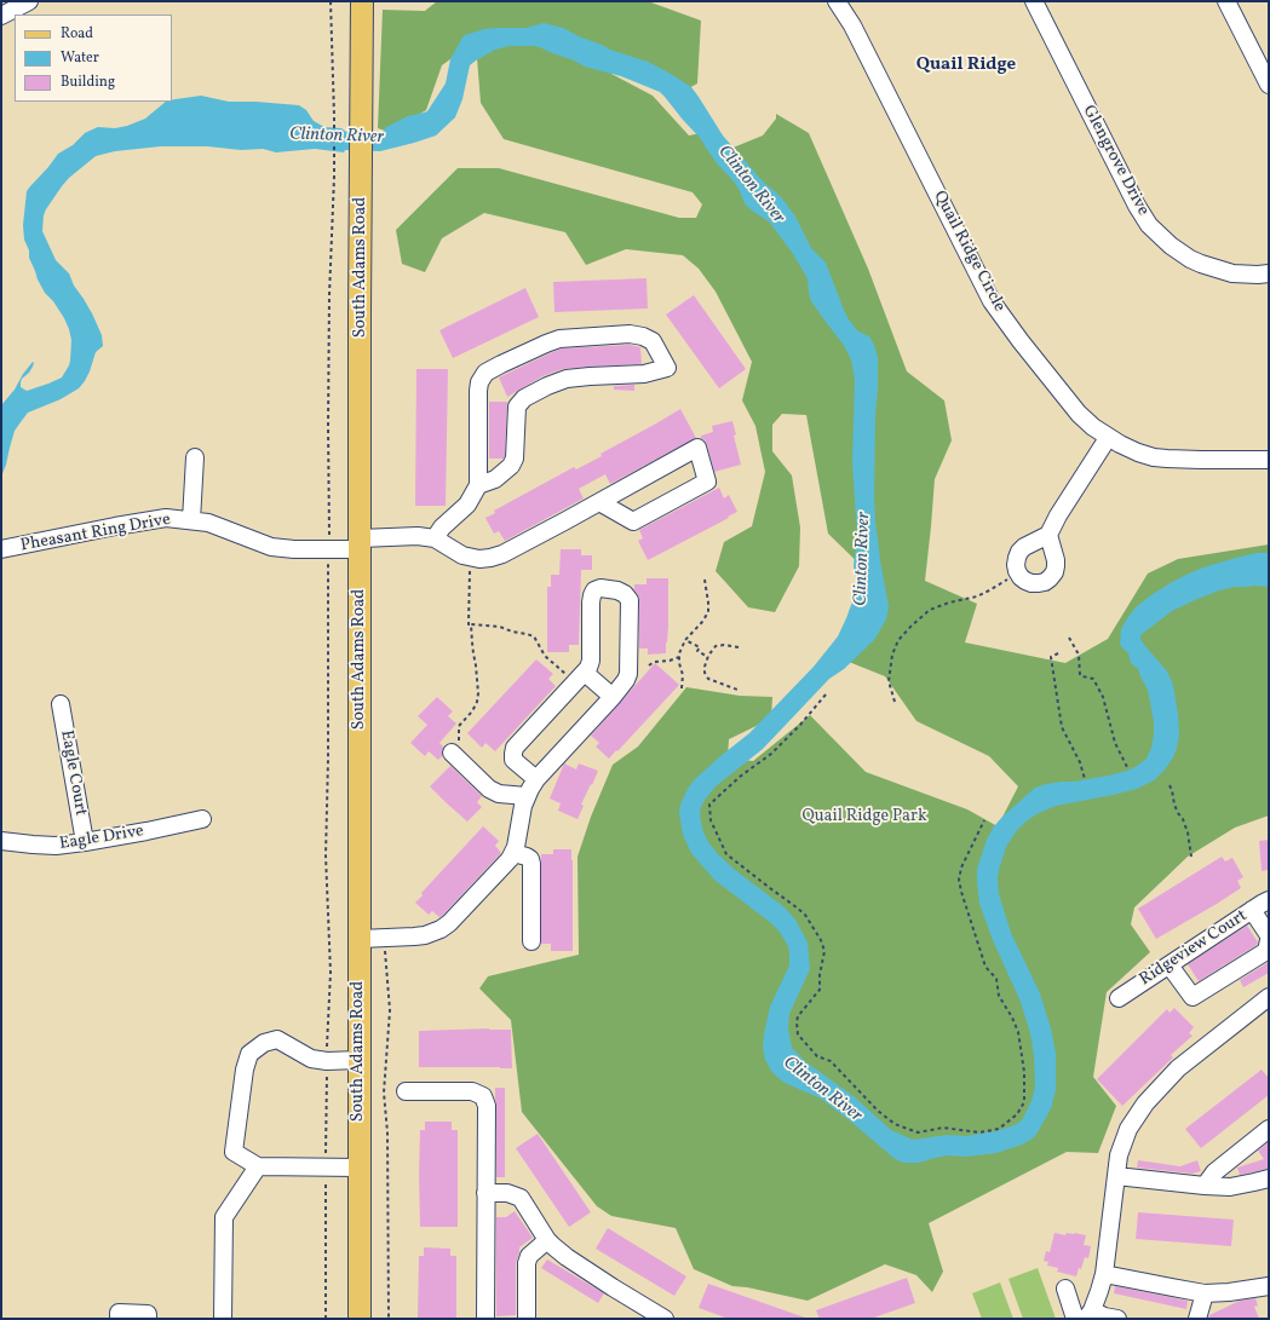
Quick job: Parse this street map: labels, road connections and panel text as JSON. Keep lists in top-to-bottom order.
{
  "streets": {
    "main road": ["South Adams Road"],
    "street": [
      "Glengrove Drive",
      "Quail Ridge Circle",
      "Pheasant Ring Drive",
      "Eagle Court",
      "Eagle Drive",
      "Ridgeview Court"
    ]
  },
  "crossings": [
    ["South Adams Road", "Pheasant Ring Drive"],
    ["Eagle Court", "Eagle Drive"]
  ],
  "districts": ["Quail Ridge"],
  "water": ["Clinton River"],
  "parks": ["Quail Ridge Park"],
  "legend": ["Road", "Water", "Building"]
}
